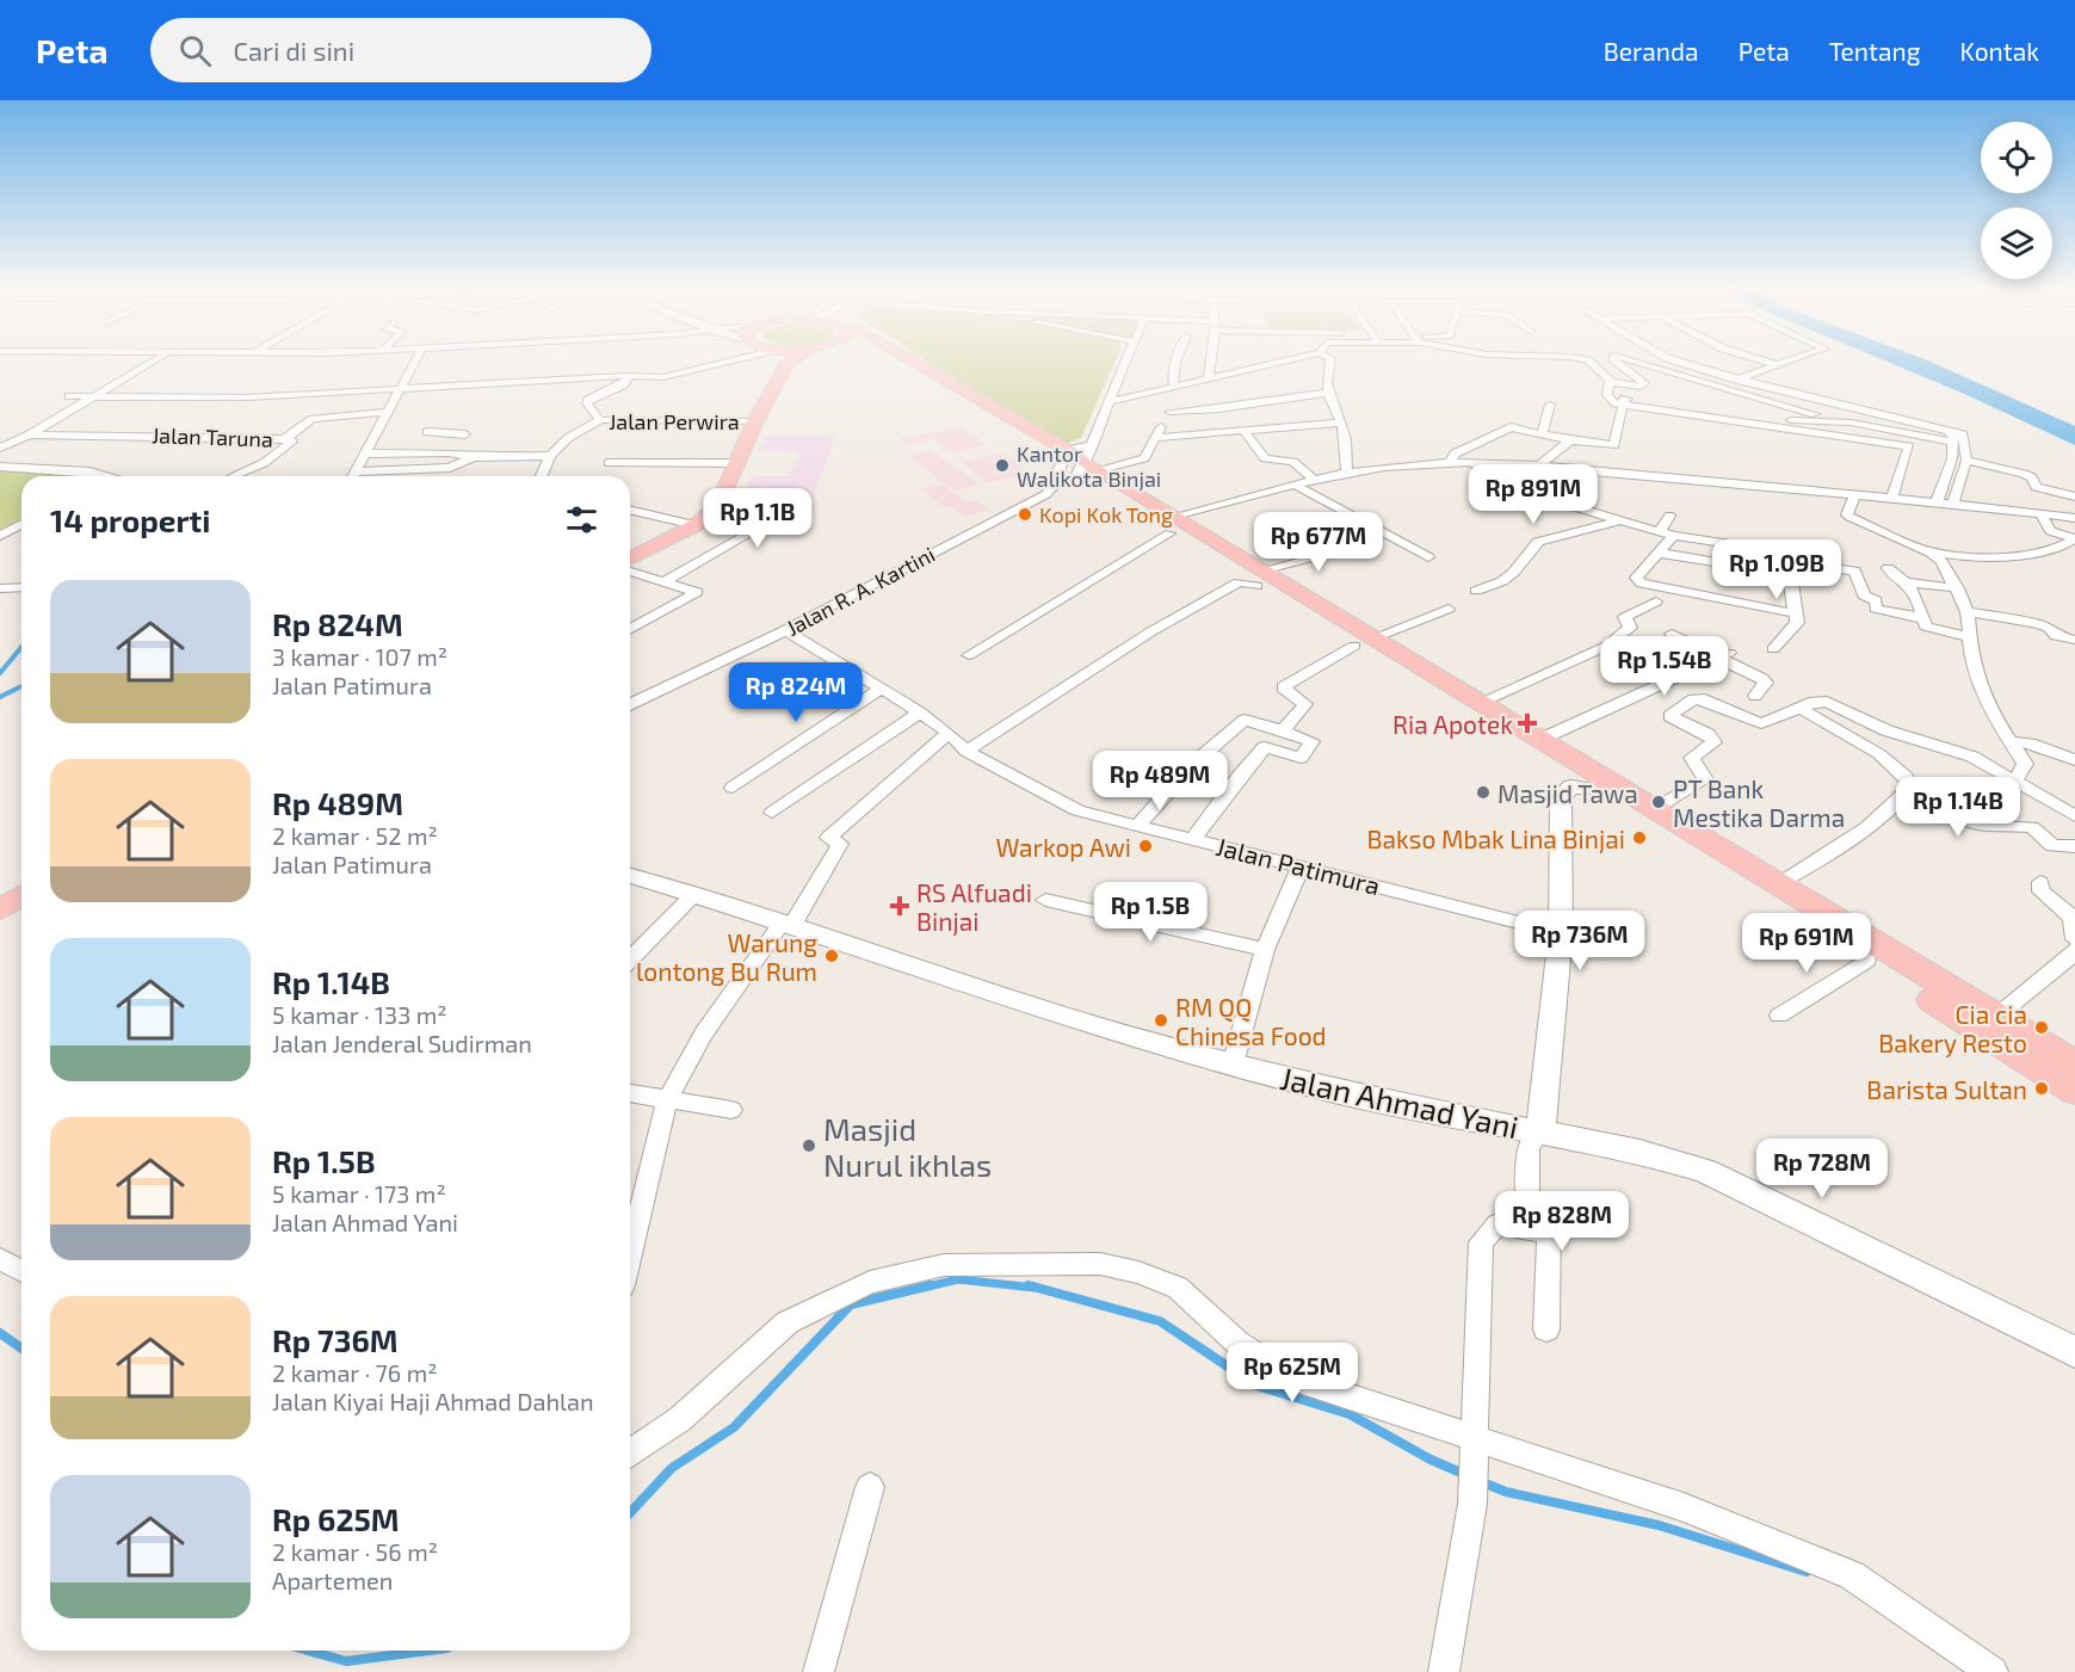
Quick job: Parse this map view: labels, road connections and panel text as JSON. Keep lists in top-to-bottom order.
{
  "streets": {
    "street": [
      "Jalan Perwira",
      "Jalan Taruna",
      "Jalan R. A. Kartini",
      "Jalan Patimura",
      "Jalan Ahmad Yani"
    ]
  },
  "crossings": [
    ["Jalan R. A. Kartini", "Jalan Patimura"]
  ],
  "places": {
    "other": [
      "Kantor Walikota Binjai",
      "Kopi Kok Tong",
      "Masjid Tawa",
      "PT Bank Mestika Darma",
      "Bakso Mbak Lina Binjai",
      "Warkop Awi",
      "Warung lontong Bu Rum",
      "RM QQ Chinesa Food",
      "Cia cia Bakery Resto",
      "Barista Sultan",
      "Masjid Nurul ikhlas"
    ],
    "health": ["Ria Apotek", "RS Alfuadi Binjai"]
  },
  "page": {
    "header": "Peta",
    "search": "Cari di sini",
    "nav": [
      "Beranda",
      "Peta",
      "Tentang",
      "Kontak"
    ],
    "price": [
      "Rp 891M",
      "Rp 1.1B",
      "Rp 677M",
      "Rp 1.09B",
      "Rp 1.54B",
      "Rp 824M",
      "Rp 489M",
      "Rp 1.14B",
      "Rp 1.5B",
      "Rp 736M",
      "Rp 691M",
      "Rp 728M",
      "Rp 828M",
      "Rp 625M"
    ],
    "heading": "14 properti",
    "list": [
      {
        "name": "Rp 824M",
        "note": "3 kamar · 107 m² · Jalan Patimura"
      },
      {
        "name": "Rp 489M",
        "note": "2 kamar · 52 m² · Jalan Patimura"
      },
      {
        "name": "Rp 1.14B",
        "note": "5 kamar · 133 m² · Jalan Jenderal Sudirman"
      },
      {
        "name": "Rp 1.5B",
        "note": "5 kamar · 173 m² · Jalan Ahmad Yani"
      },
      {
        "name": "Rp 736M",
        "note": "2 kamar · 76 m² · Jalan Kiyai Haji Ahmad Dahlan"
      },
      {
        "name": "Rp 625M",
        "note": "2 kamar · 56 m² · Apartemen"
      }
    ]
  }
}
